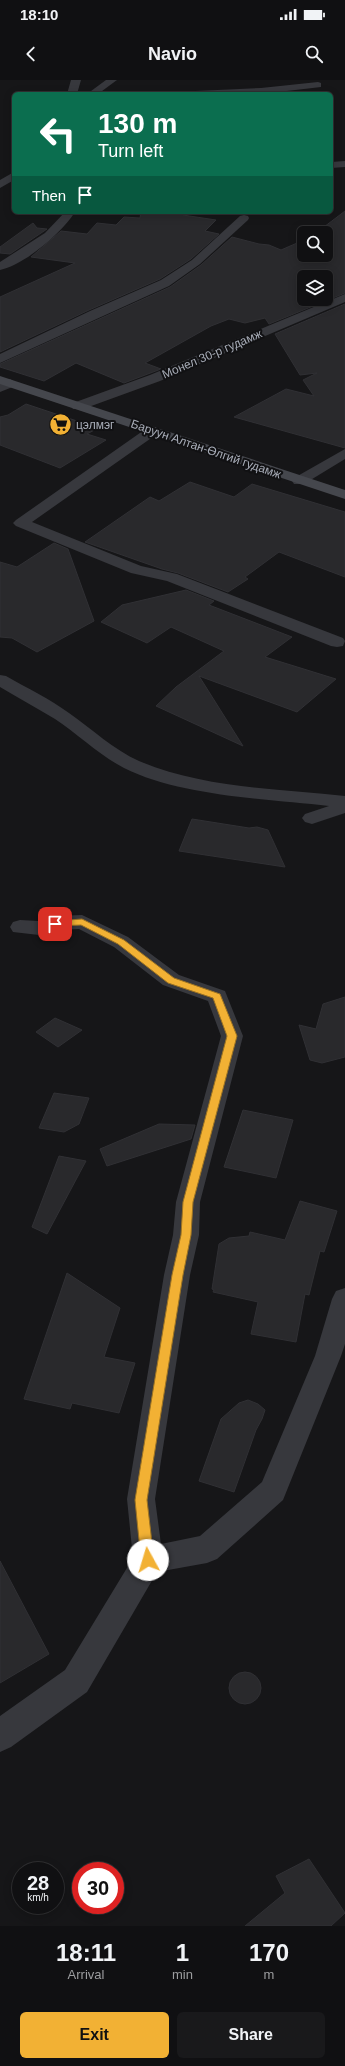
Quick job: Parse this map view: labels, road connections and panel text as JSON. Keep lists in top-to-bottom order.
{
  "streets": {
    "main road": ["Баруун Алтан-Өлгий гудамж"],
    "street": ["Монел 30-р гудамж"]
  },
  "crossings": [
    ["Монел 30-р гудамж", "Баруун Алтан-Өлгий гудамж"]
  ],
  "places": {
    "supermarket": ["цэлмэг"]
  },
  "page": {
    "status": "18:10",
    "header": "Navio",
    "turn": ["130 m", "Turn left"],
    "then": "Then",
    "speed": "28 km/h",
    "limit": "30",
    "eta": [
      "18:11",
      "Arrival",
      "1",
      "min",
      "170",
      "m"
    ],
    "buttons": ["Exit", "Share"]
  }
}
